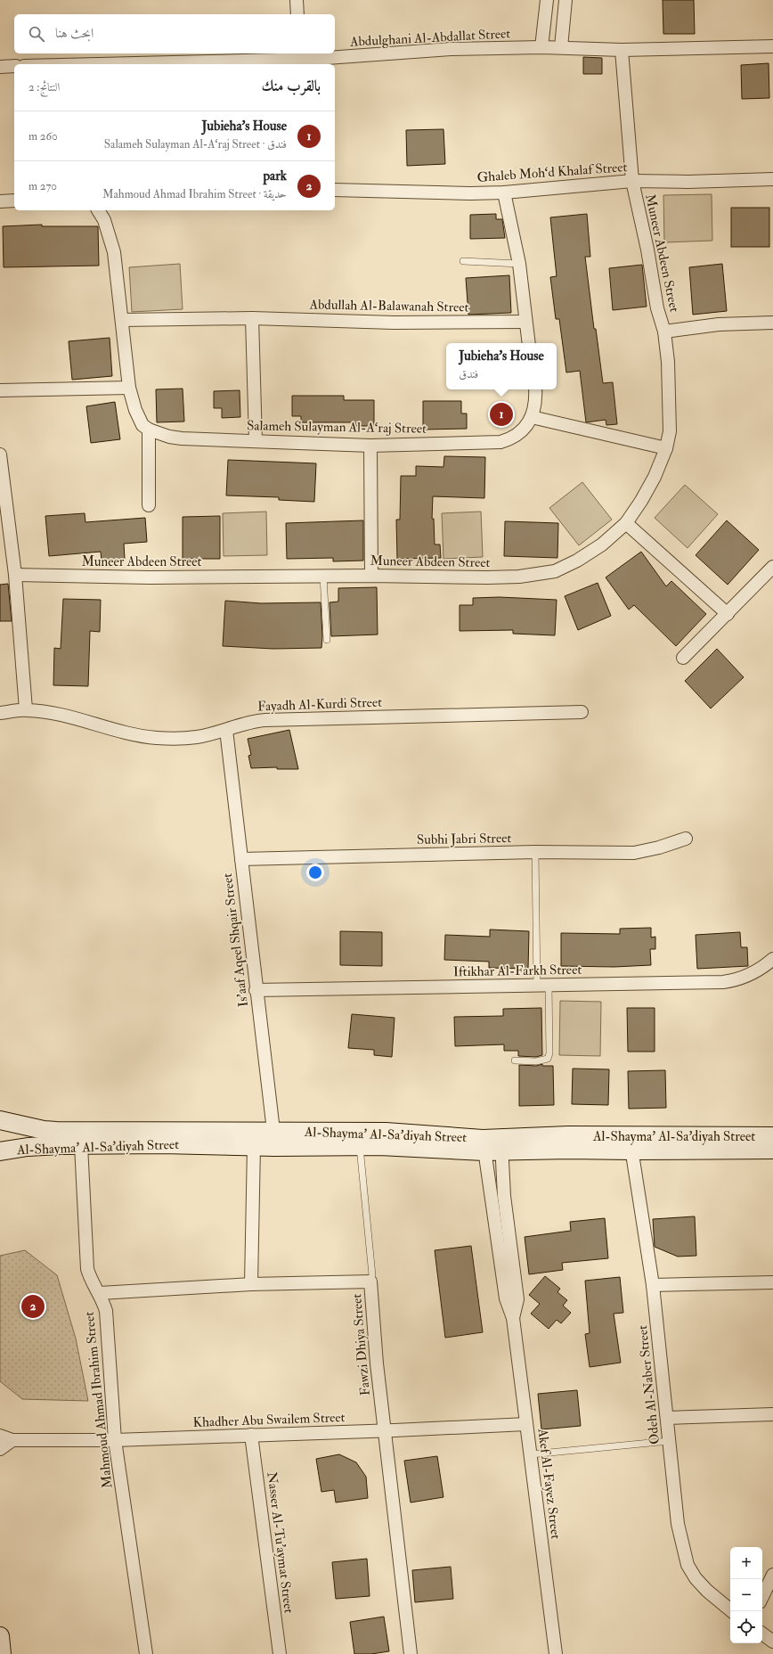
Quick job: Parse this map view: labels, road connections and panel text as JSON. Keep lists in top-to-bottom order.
{
  "streets": {
    "street": [
      "Abdulghani Al-Abdallat Street",
      "Ghaleb Moh‘d Khalaf Street",
      "Muneer Abdeen Street",
      "Abdullah Al-Balawanah Street",
      "Salameh Sulayman Al-A‘raj Street",
      "Fayadh Al-Kurdi Street",
      "Subhi Jabri Street",
      "Is’aaf Aqeel Shqair Street",
      "Iftikhar Al-Farkh Street",
      "Al-Shayma’ Al-Sa’diyah Street",
      "Fawzi Dhiya Street",
      "Odeh Al-Naber Street",
      "Mahmoud Ahmad Ibrahim Street",
      "Khadher Abu Swailem Street",
      "Akef Al-Fayez Street",
      "Nasser Al-Tu’aymat Street"
    ]
  },
  "crossings": [
    ["Abdulghani Al-Abdallat Street", "Muneer Abdeen Street"],
    ["Ghaleb Moh‘d Khalaf Street", "Muneer Abdeen Street"],
    ["Fayadh Al-Kurdi Street", "Is’aaf Aqeel Shqair Street"],
    ["Subhi Jabri Street", "Is’aaf Aqeel Shqair Street"],
    ["Is’aaf Aqeel Shqair Street", "Iftikhar Al-Farkh Street"],
    ["Is’aaf Aqeel Shqair Street", "Al-Shayma’ Al-Sa’diyah Street"],
    ["Al-Shayma’ Al-Sa’diyah Street", "Odeh Al-Naber Street"],
    ["Al-Shayma’ Al-Sa’diyah Street", "Mahmoud Ahmad Ibrahim Street"],
    ["Al-Shayma’ Al-Sa’diyah Street", "Akef Al-Fayez Street"],
    ["Fawzi Dhiya Street", "Mahmoud Ahmad Ibrahim Street"],
    ["Fawzi Dhiya Street", "Khadher Abu Swailem Street"],
    ["Mahmoud Ahmad Ibrahim Street", "Khadher Abu Swailem Street"],
    ["Khadher Abu Swailem Street", "Akef Al-Fayez Street"],
    ["Khadher Abu Swailem Street", "Nasser Al-Tu’aymat Street"]
  ],
  "page": {
    "search": "ابحث هنا",
    "heading": ["بالقرب منك", "النتائج: 2"],
    "list": [
      {
        "mark": "1",
        "name": "Jubieha's House",
        "note": "فندق · Salameh Sulayman Al-A‘raj Street",
        "value": "260 m"
      },
      {
        "mark": "2",
        "name": "park",
        "note": "حديقة · Mahmoud Ahmad Ibrahim Street",
        "value": "270 m"
      }
    ],
    "popup": ["Jubieha's House", "فندق"],
    "pins": ["1", "2"],
    "map_buttons": ["+", "−"]
  }
}
